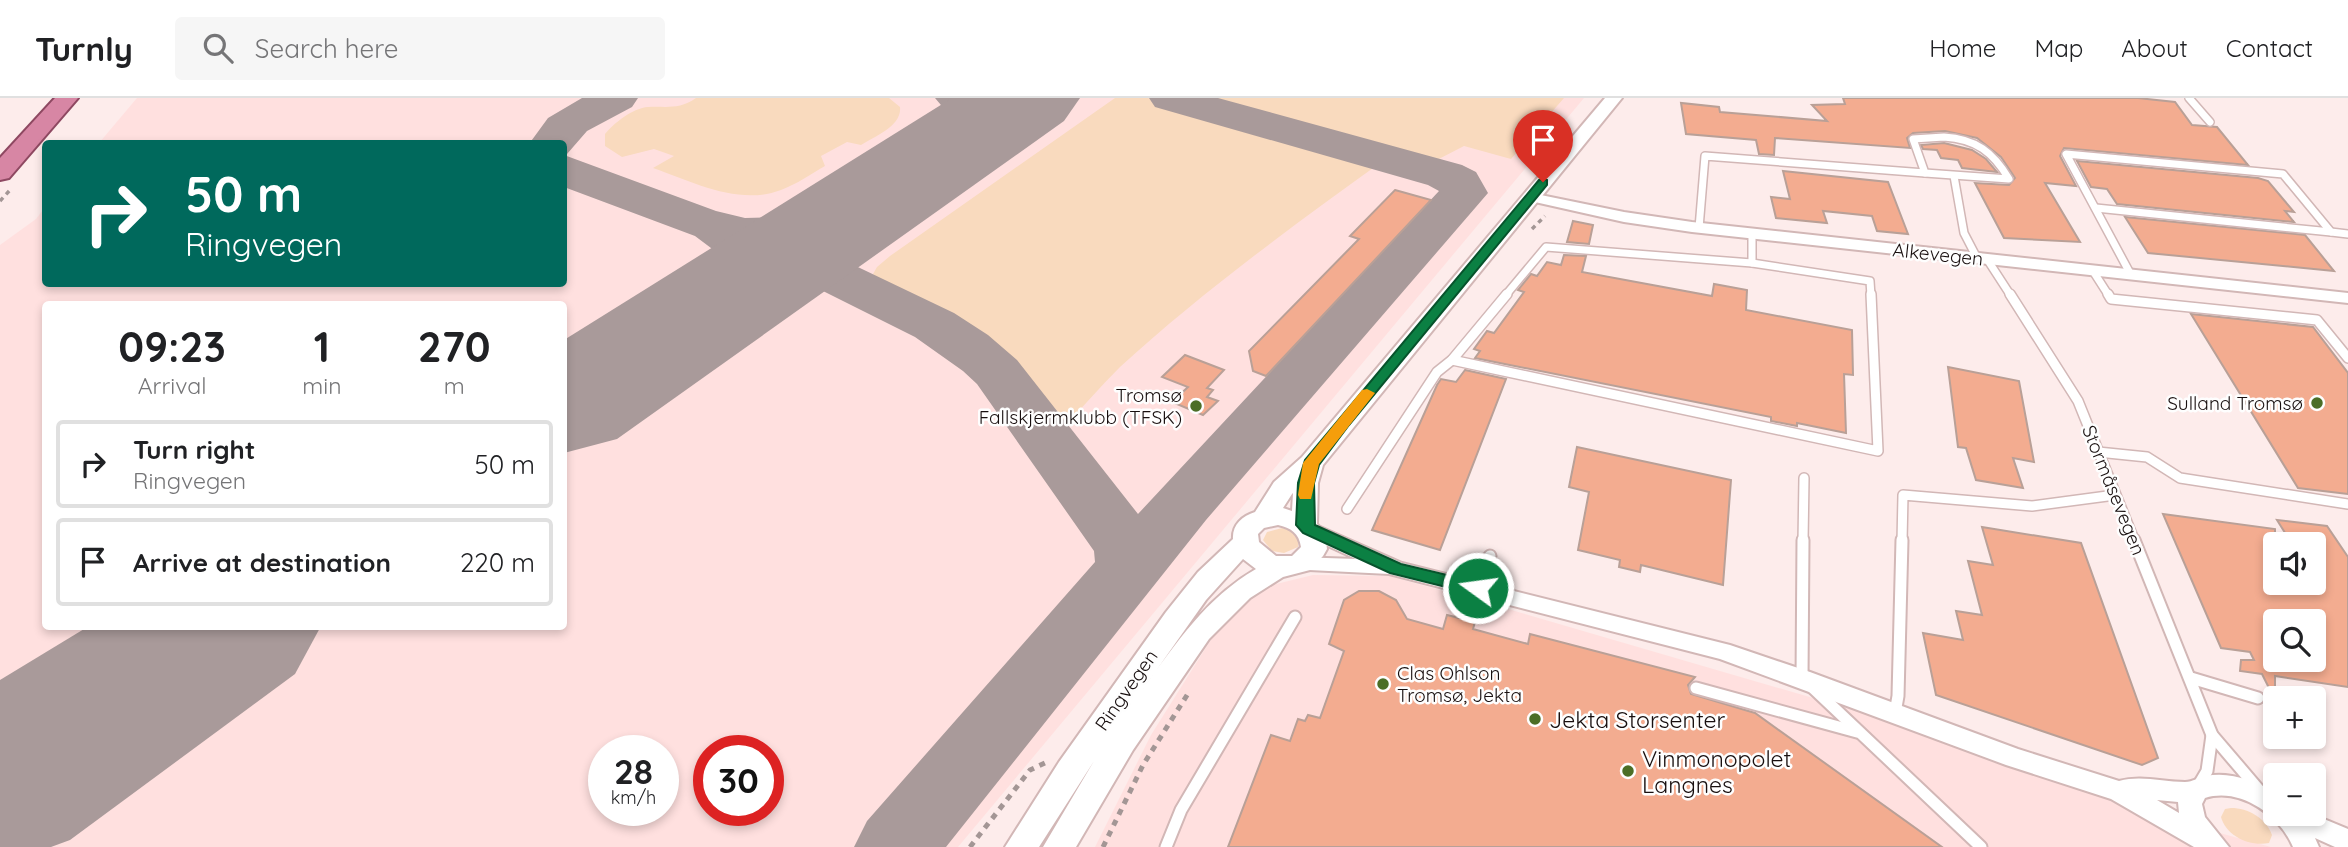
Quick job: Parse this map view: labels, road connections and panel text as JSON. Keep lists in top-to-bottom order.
{
  "streets": {
    "street": ["Alkevegen", "Ringvegen"],
    "lane": ["Stormåsevegen"]
  },
  "crossings": [
    ["Alkevegen", "Stormåsevegen"]
  ],
  "places": [
    "Sulland Tromsø",
    "Tromsø Fallskjermklubb (TFSK)",
    "Clas Ohlson Tromsø, Jekta",
    "Jekta Storsenter",
    "Vinmonopolet Langnes"
  ],
  "page": {
    "header": "Turnly",
    "search": "Search here",
    "nav": [
      "Home",
      "Map",
      "About",
      "Contact"
    ],
    "turn": ["50 m", "Ringvegen"],
    "eta": [
      "09:23",
      "Arrival",
      "1",
      "min",
      "270",
      "m"
    ],
    "list": [
      {
        "name": "Turn right",
        "note": "Ringvegen",
        "value": "50 m"
      },
      {
        "name": "Arrive at destination",
        "value": "220 m"
      }
    ],
    "map_buttons": ["+", "−"],
    "speed": "28 km/h",
    "limit": "30"
  }
}
